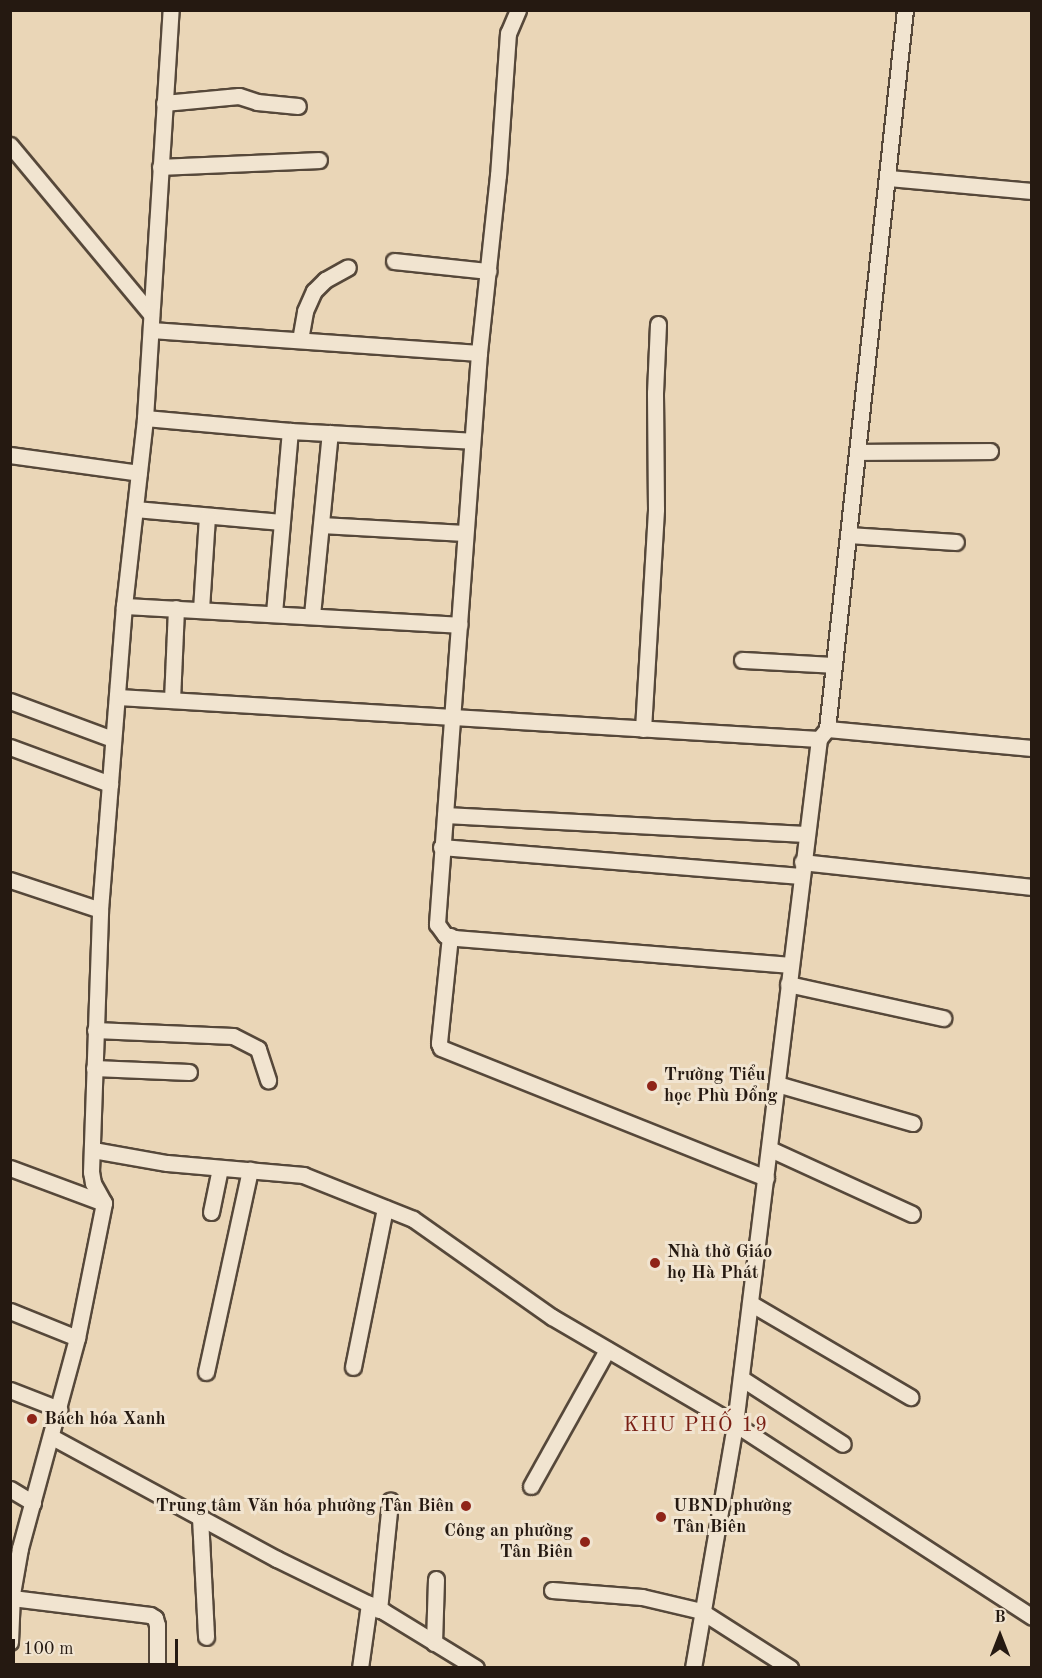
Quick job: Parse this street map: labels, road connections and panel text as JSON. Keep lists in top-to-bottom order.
{
  "districts": ["KHU PHỐ 19"],
  "places": [
    "Trường Tiểu học Phù Đổng",
    "Nhà thờ Giáo họ Hà Phát",
    "Bách hóa Xanh",
    "Trung tâm Văn hóa phường Tân Biên",
    "UBND phường Tân Biên",
    "Công an phường Tân Biên"
  ],
  "scale_bar": "100 m",
  "north": "top"
}
